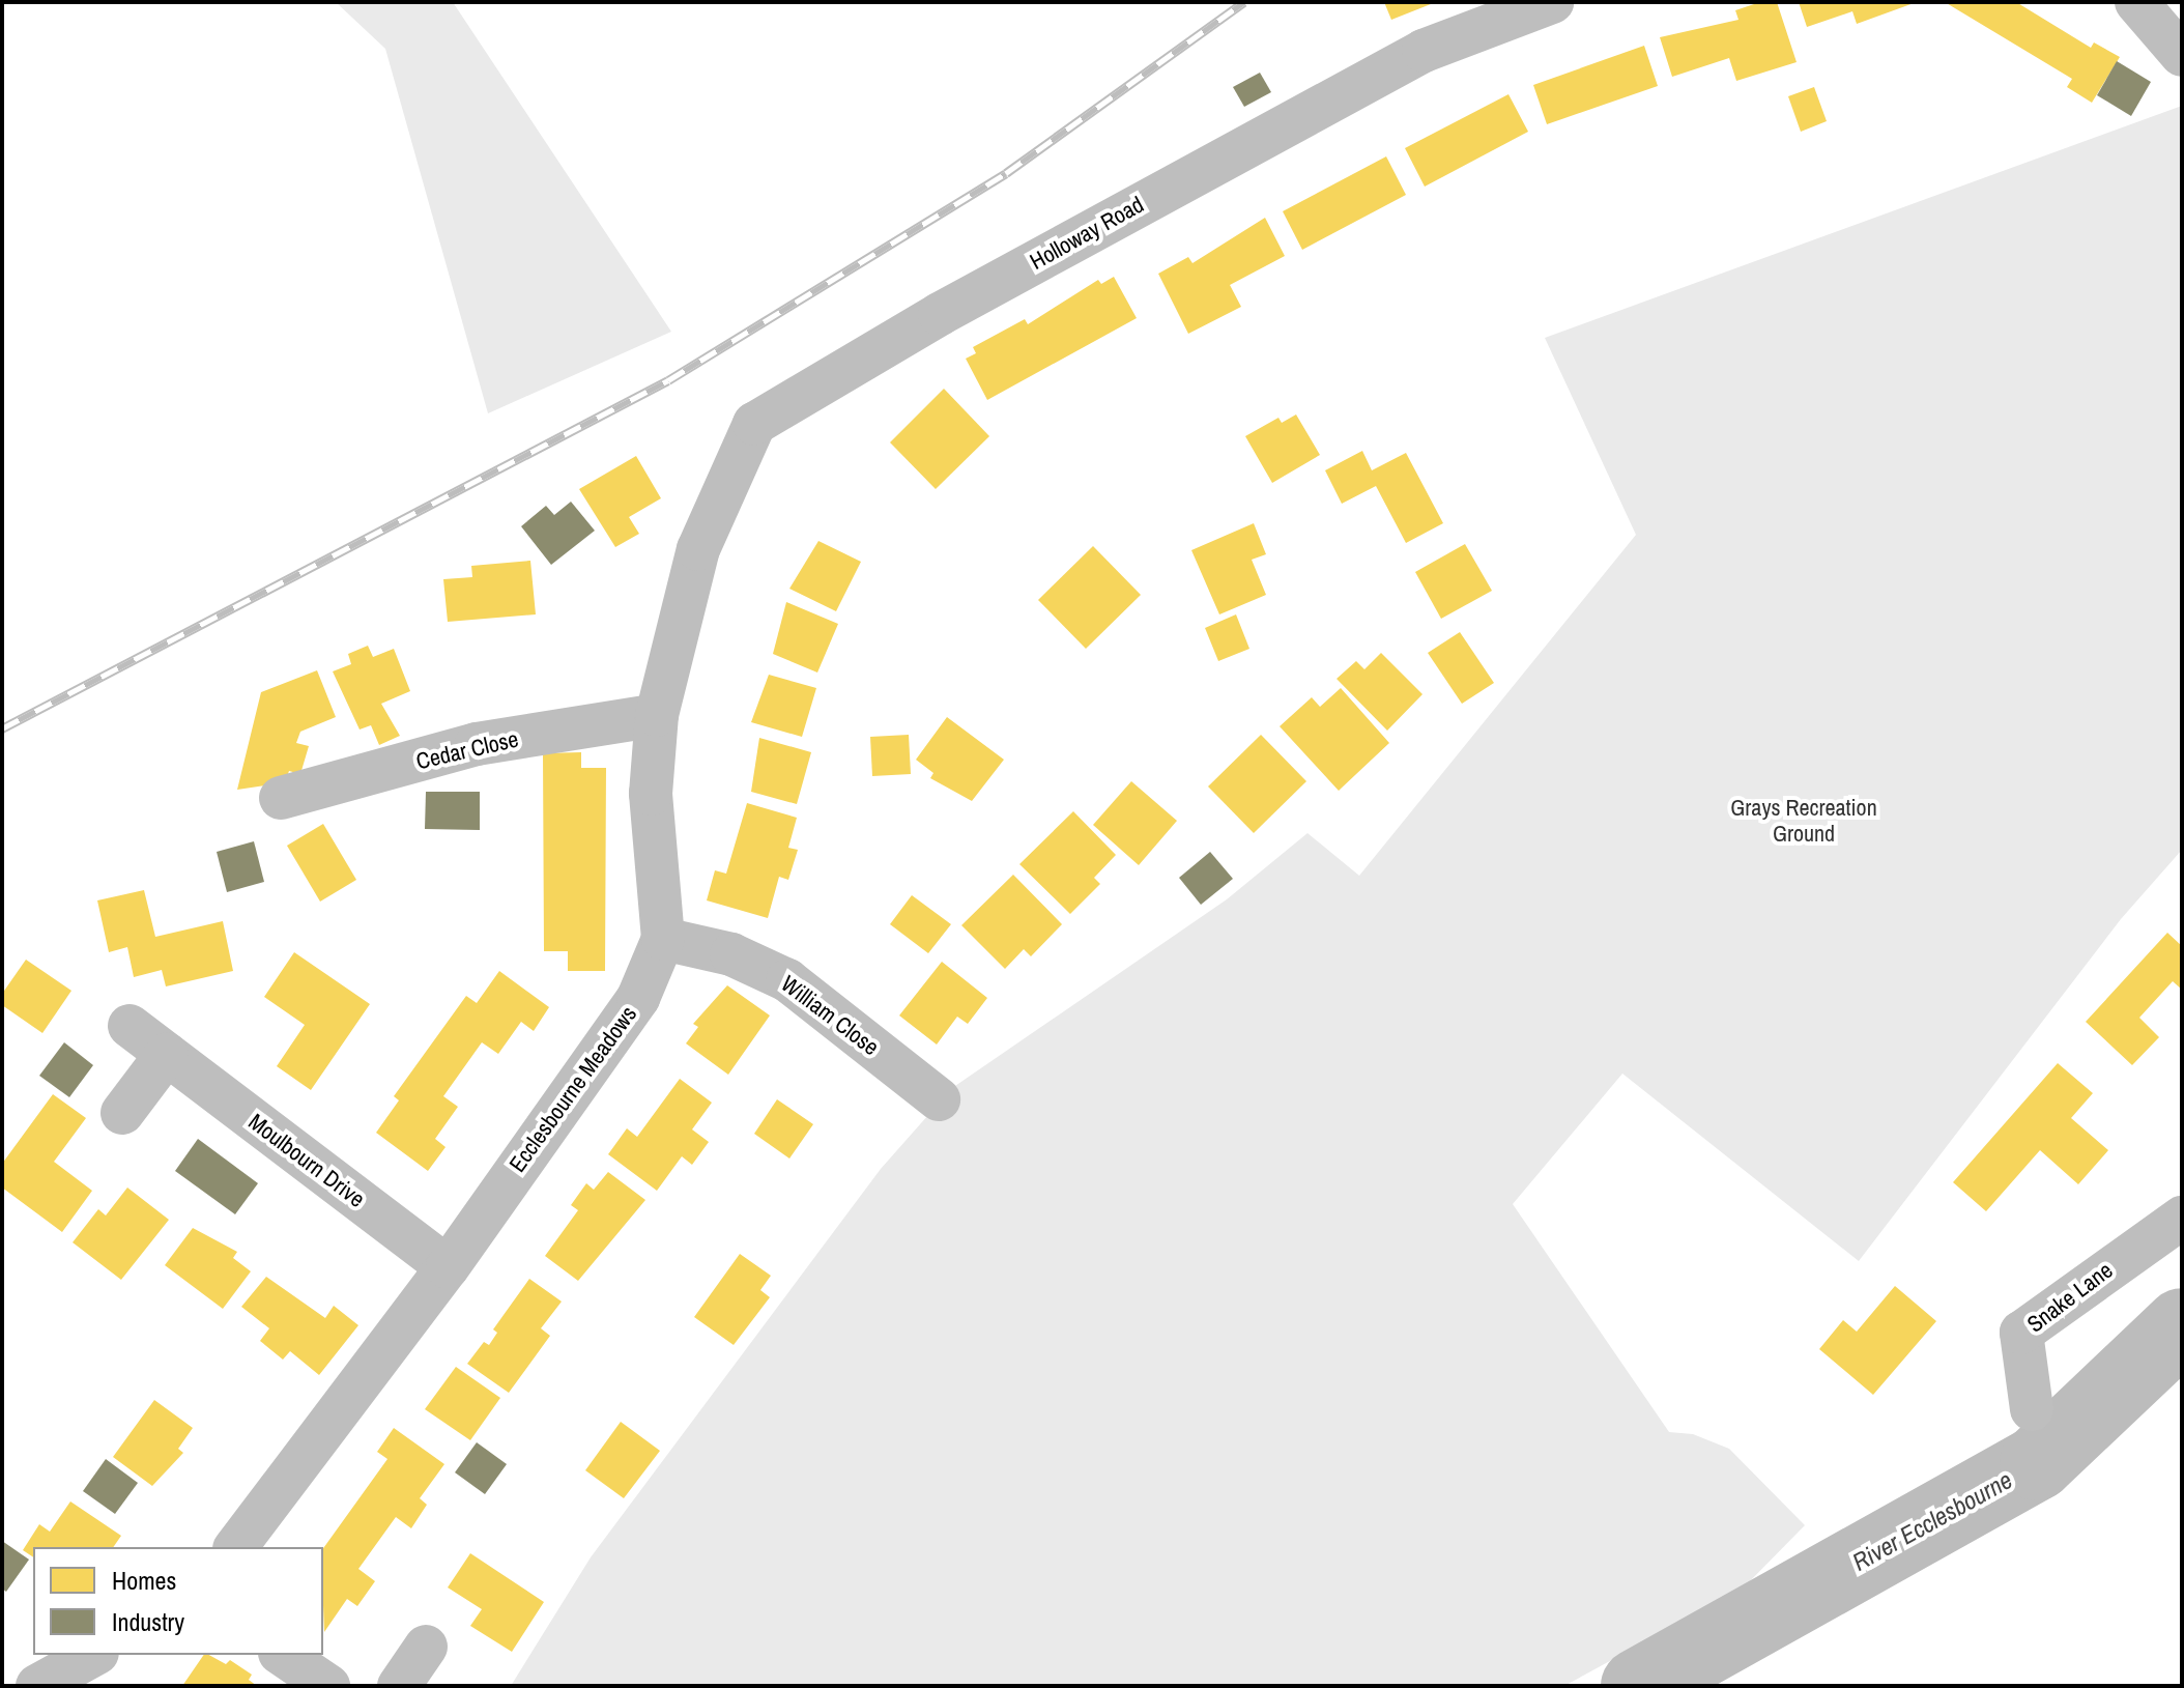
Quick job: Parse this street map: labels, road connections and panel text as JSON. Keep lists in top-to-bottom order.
{
  "streets": {
    "street": [
      "Holloway Road",
      "Cedar Close",
      "William Close",
      "Ecclesbourne Meadows",
      "Moulbourn Drive",
      "Snake Lane"
    ]
  },
  "crossings": [
    ["Holloway Road", "Ecclesbourne Meadows"],
    ["Cedar Close", "Ecclesbourne Meadows"],
    ["William Close", "Ecclesbourne Meadows"],
    ["Ecclesbourne Meadows", "Moulbourn Drive"]
  ],
  "water": ["River Ecclesbourne"],
  "parks": ["Grays Recreation Ground"],
  "legend": ["Homes", "Industry"]
}
